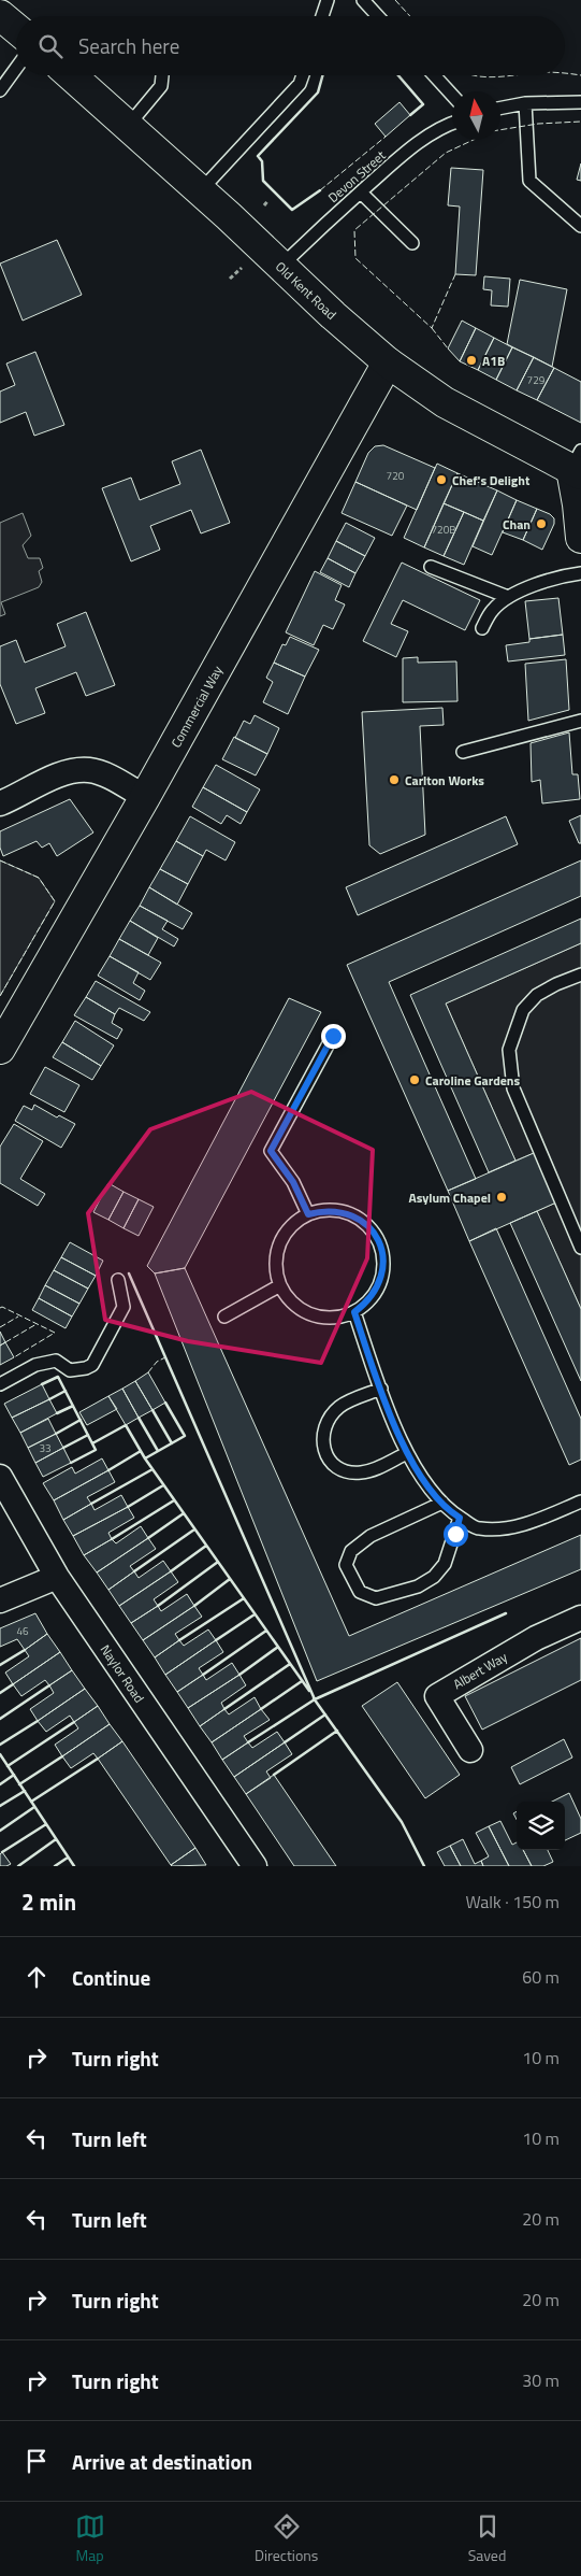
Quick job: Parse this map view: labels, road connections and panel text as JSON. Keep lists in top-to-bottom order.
{
  "streets": {
    "main road": ["Old Kent Road", "Commercial Way"],
    "street": ["Albert Way", "Naylor Road"],
    "lane": ["Devon Street"]
  },
  "crossings": [
    ["Devon Street", "Old Kent Road"],
    ["Old Kent Road", "Commercial Way"]
  ],
  "places": [
    "A1B",
    "Chef's Delight",
    "Chan",
    "Carlton Works",
    "Caroline Gardens",
    "Asylum Chapel"
  ],
  "house_numbers": [
    "729",
    "720",
    "720B",
    "33",
    "46"
  ],
  "north": "top",
  "page": {
    "search": "Search here",
    "heading": ["2 min", "Walk · 150 m"],
    "list": [
      ["Continue", "60 m"],
      ["Turn right", "10 m"],
      ["Turn left", "10 m"],
      ["Turn left", "20 m"],
      ["Turn right", "20 m"],
      ["Turn right", "30 m"],
      "Arrive at destination"
    ],
    "nav": ["Map", "Directions", "Saved"]
  }
}
